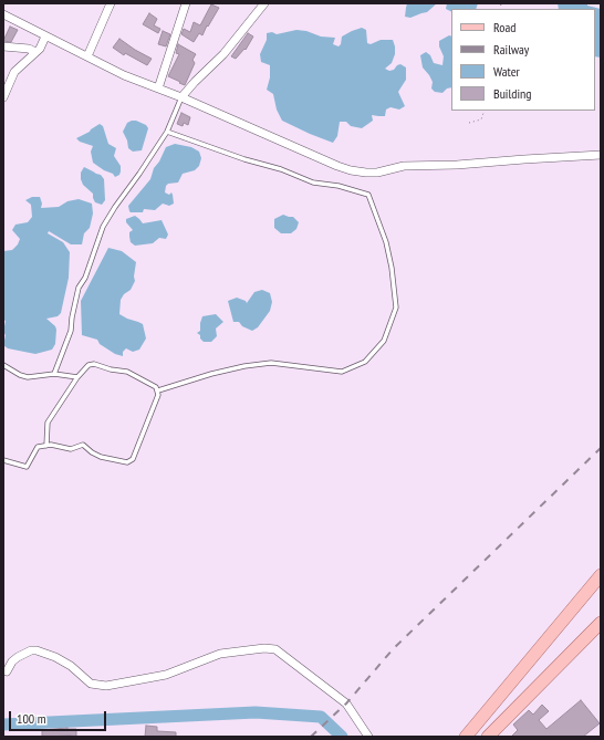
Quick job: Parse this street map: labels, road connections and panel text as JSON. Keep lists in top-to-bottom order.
{
  "legend": [
    "Road",
    "Railway",
    "Water",
    "Building"
  ],
  "scale_bar": "100 m"
}
